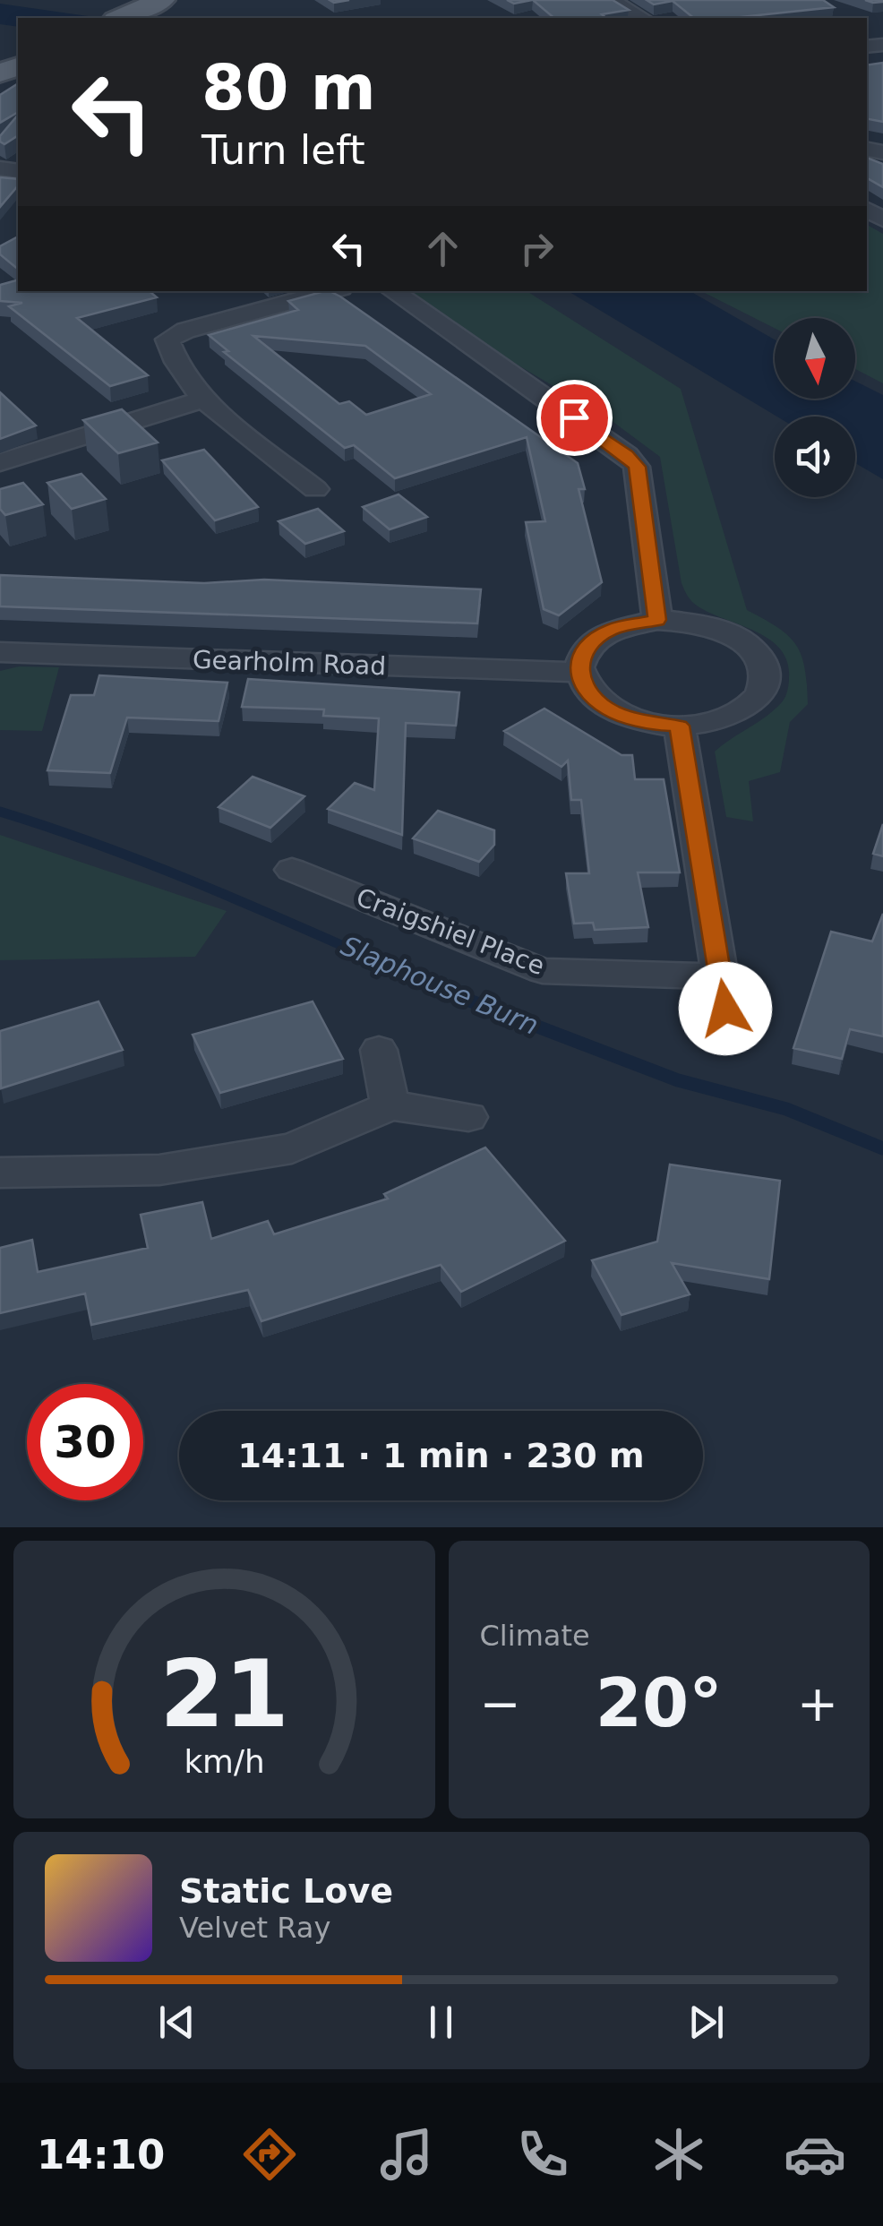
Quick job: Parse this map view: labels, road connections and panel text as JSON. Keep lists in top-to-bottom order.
{
  "streets": {
    "street": ["Gearholm Road", "Craigshiel Place"]
  },
  "crossings": [
    ["Gearholm Road", "Craigshiel Place"]
  ],
  "water": ["Slaphouse Burn"],
  "north": "bottom",
  "page": {
    "turn": ["80 m", "Turn left"],
    "limit": "30",
    "trip": "14:11 · 1 min · 230 m",
    "tile": "Climate",
    "heat": ["−", "20°", "+"],
    "song": ["Static Love", "Velvet Ray"],
    "tabs": "14:10",
    "gauge": ["21", "km/h"]
  }
}
